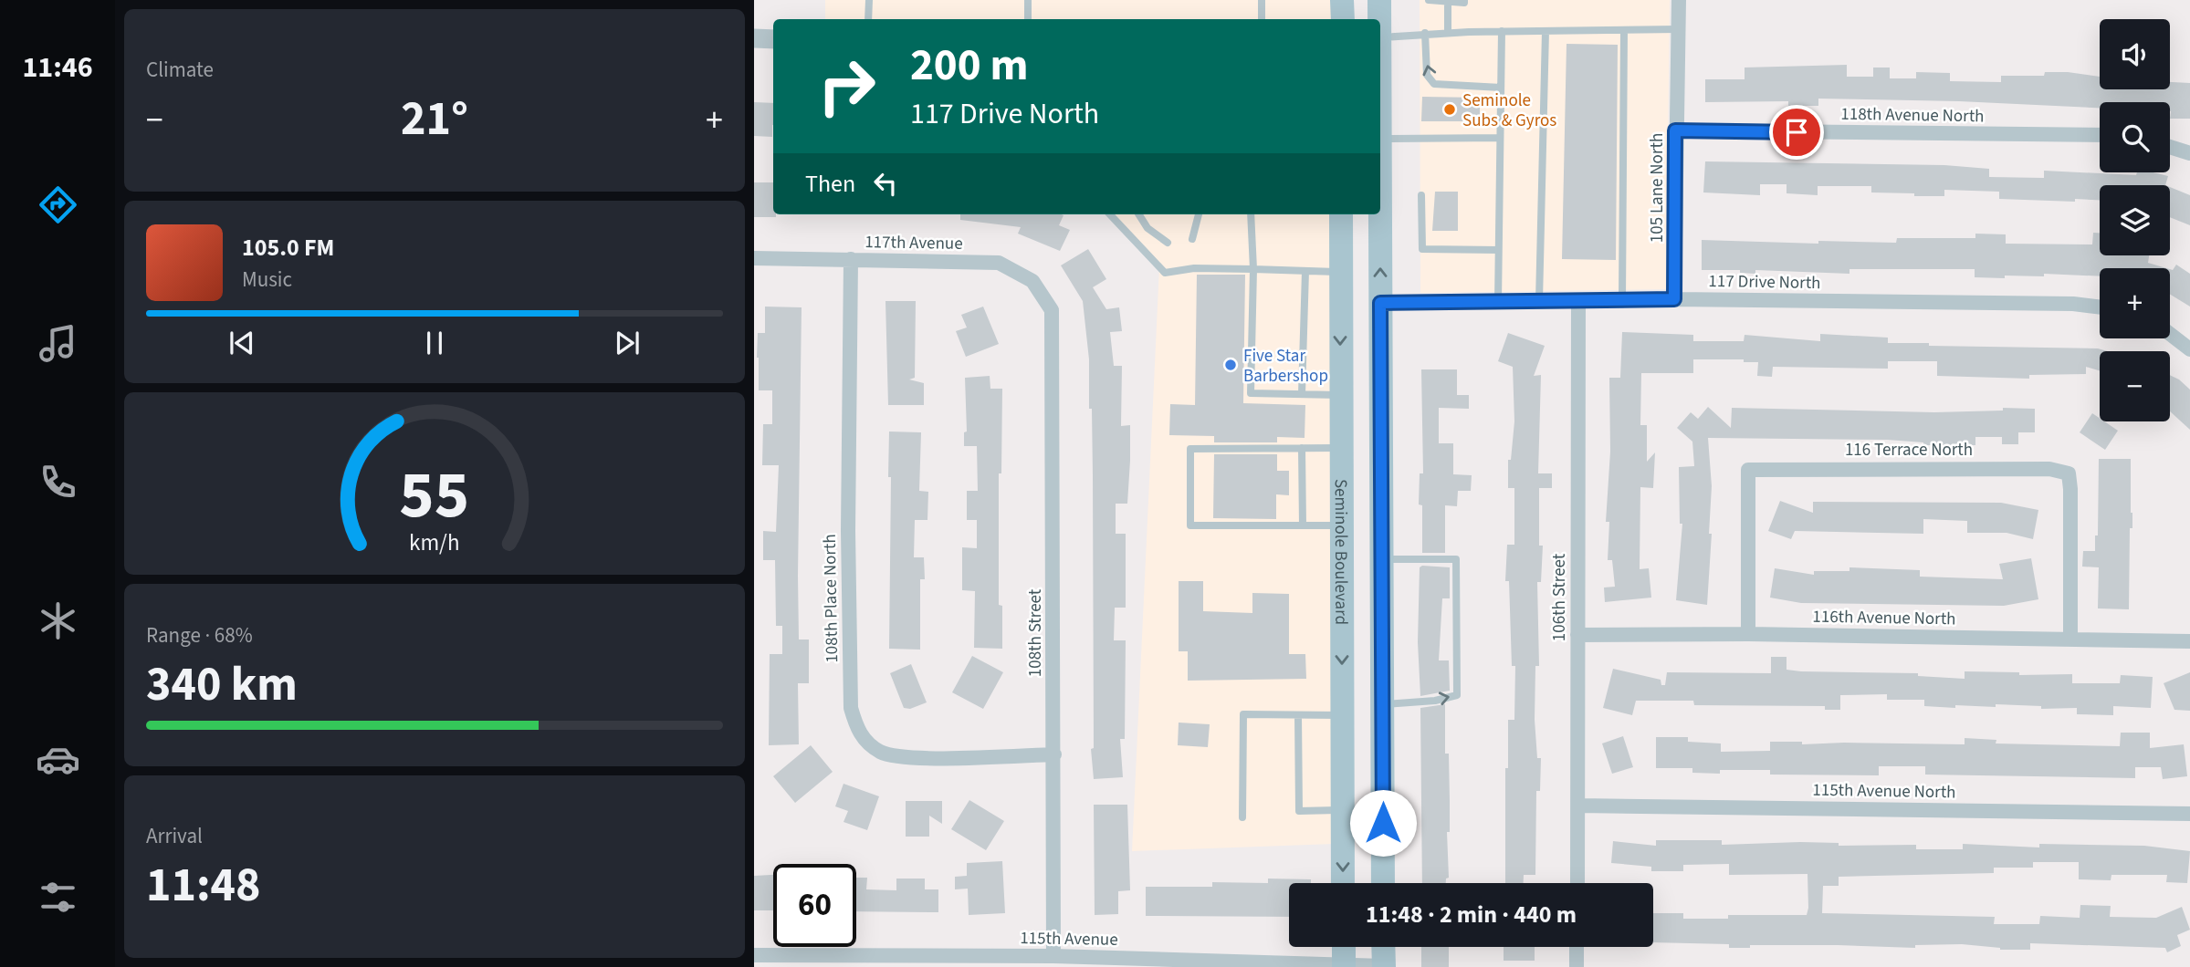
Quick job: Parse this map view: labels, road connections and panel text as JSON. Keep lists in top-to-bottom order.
{
  "streets": {
    "main road": ["Seminole Boulevard"],
    "street": [
      "118th Avenue North",
      "105 Lane North",
      "117th Avenue",
      "117 Drive North",
      "116 Terrace North",
      "106th Street",
      "108th Place North",
      "116th Avenue North",
      "108th Street",
      "115th Avenue North",
      "115th Avenue"
    ]
  },
  "crossings": [
    ["118th Avenue North", "105 Lane North"],
    ["105 Lane North", "117 Drive North"],
    ["117th Avenue", "108th Place North"],
    ["117th Avenue", "108th Street"],
    ["117 Drive North", "106th Street"],
    ["116 Terrace North", "116th Avenue North"],
    ["106th Street", "116th Avenue North"],
    ["106th Street", "115th Avenue North"],
    ["108th Place North", "108th Street"],
    ["108th Street", "115th Avenue"]
  ],
  "places": ["Seminole Subs & Gyros", "Five Star Barbershop"],
  "page": {
    "tabs": "11:46",
    "tile": [
      "Climate",
      ["Range · 68%", "340 km"],
      ["Arrival", "11:48"]
    ],
    "map_buttons": ["+", "−"],
    "turn": ["200 m", "117 Drive North"],
    "heat": ["−", "21°", "+"],
    "then": "Then",
    "song": ["105.0 FM", "Music"],
    "limit": "60",
    "trip": "11:48 · 2 min · 440 m",
    "gauge": ["55", "km/h"]
  }
}
